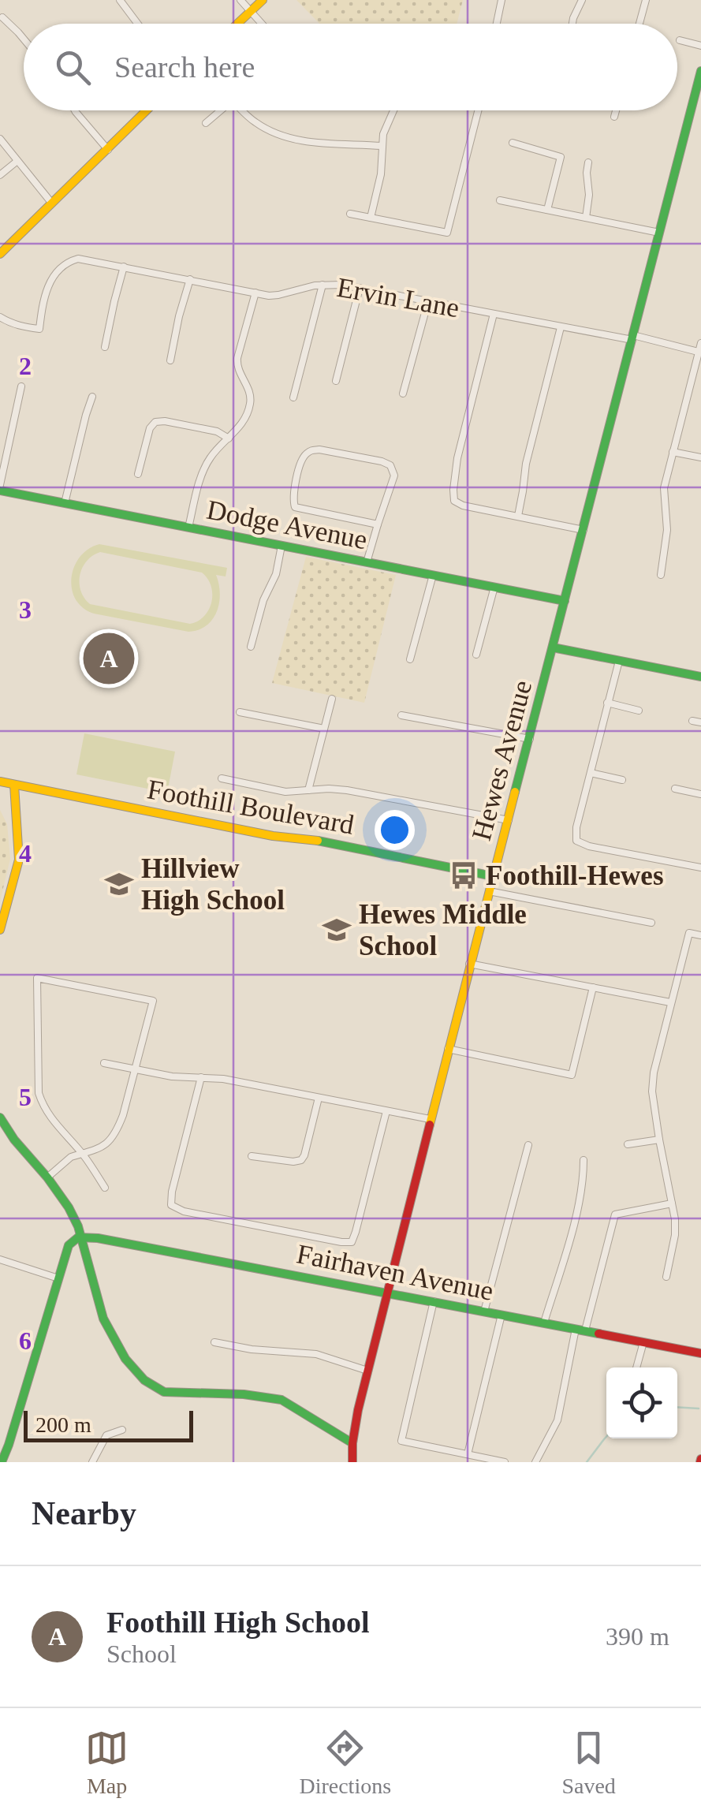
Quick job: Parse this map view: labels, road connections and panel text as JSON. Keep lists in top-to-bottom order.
{
  "streets": {
    "street": [
      "Ervin Lane",
      "Dodge Avenue",
      "Hewes Avenue",
      "Foothill Boulevard",
      "Fairhaven Avenue"
    ]
  },
  "crossings": [
    ["Ervin Lane", "Hewes Avenue"],
    ["Dodge Avenue", "Hewes Avenue"],
    ["Hewes Avenue", "Foothill Boulevard"],
    ["Hewes Avenue", "Fairhaven Avenue"]
  ],
  "places": {
    "bus stop": ["Foothill-Hewes"],
    "school or university": ["Hillview High School", "Hewes Middle School"]
  },
  "scale_bar": "200 m",
  "page": {
    "search": "Search here",
    "pins": "A",
    "scale": "200 m",
    "heading": "Nearby",
    "list": [
      {
        "mark": "A",
        "name": "Foothill High School",
        "note": "School",
        "value": "390 m"
      }
    ],
    "nav": ["Map", "Directions", "Saved"]
  },
  "grid": {
    "rows": [
      "2",
      "3",
      "4",
      "5",
      "6"
    ]
  }
}
